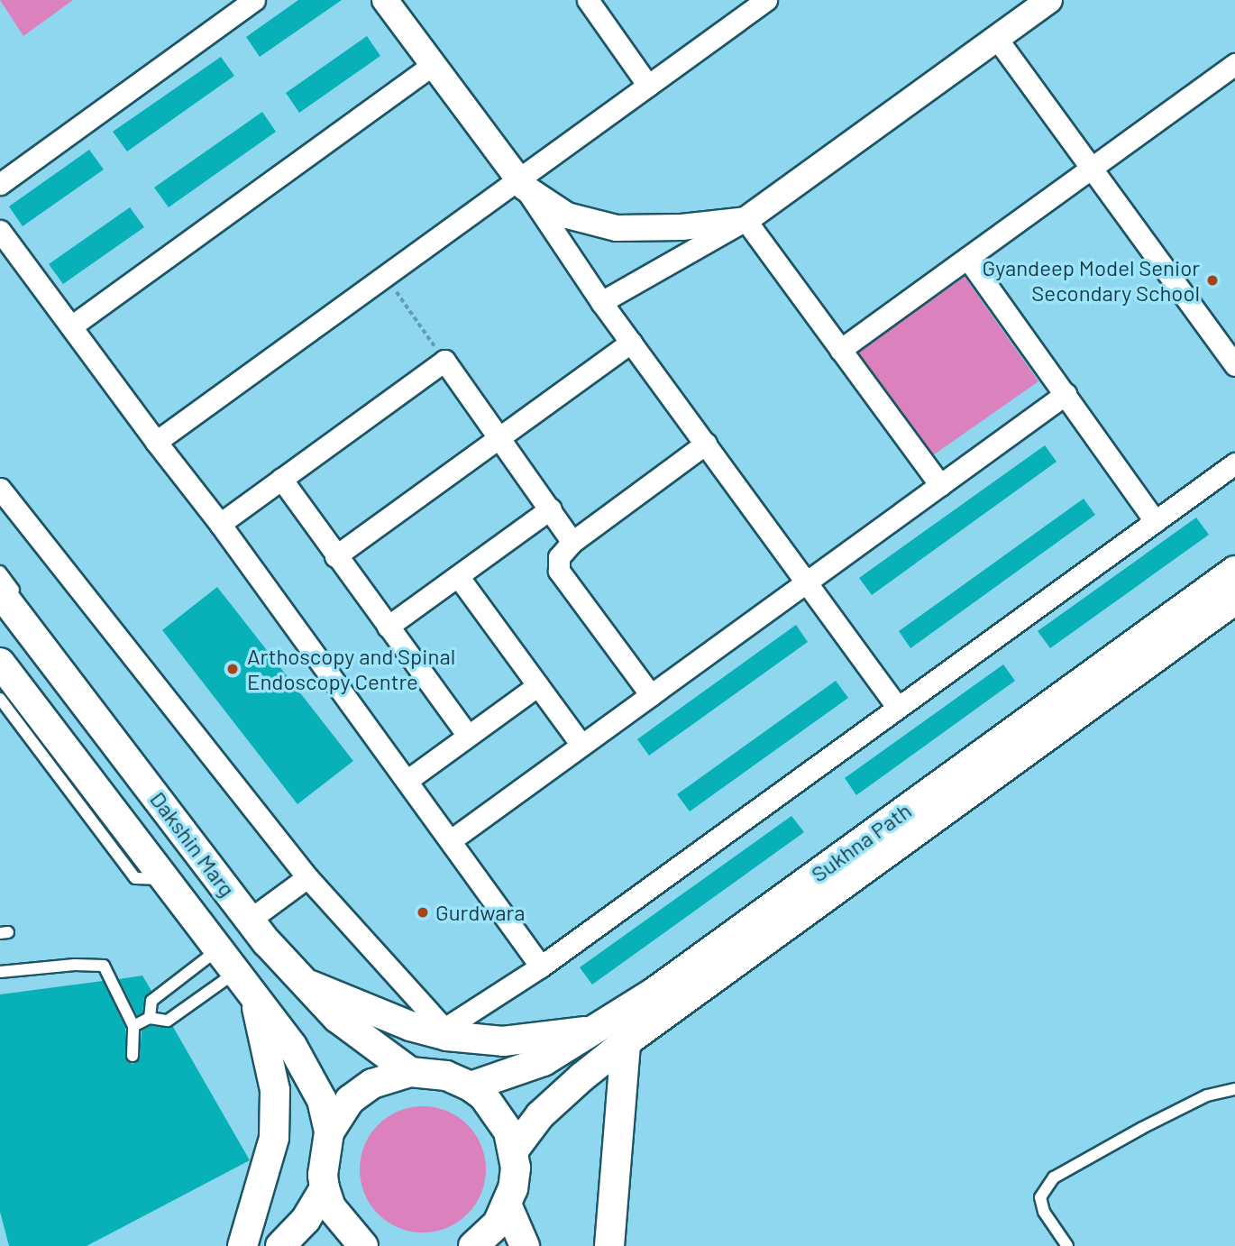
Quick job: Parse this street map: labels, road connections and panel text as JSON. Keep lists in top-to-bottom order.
{
  "streets": {
    "main road": ["Sukhna Path", "Dakshin Marg"]
  },
  "places": ["Gyandeep Model Senior Secondary School", "Arthoscopy and Spinal Endoscopy Centre", "Gurdwara"]
}
